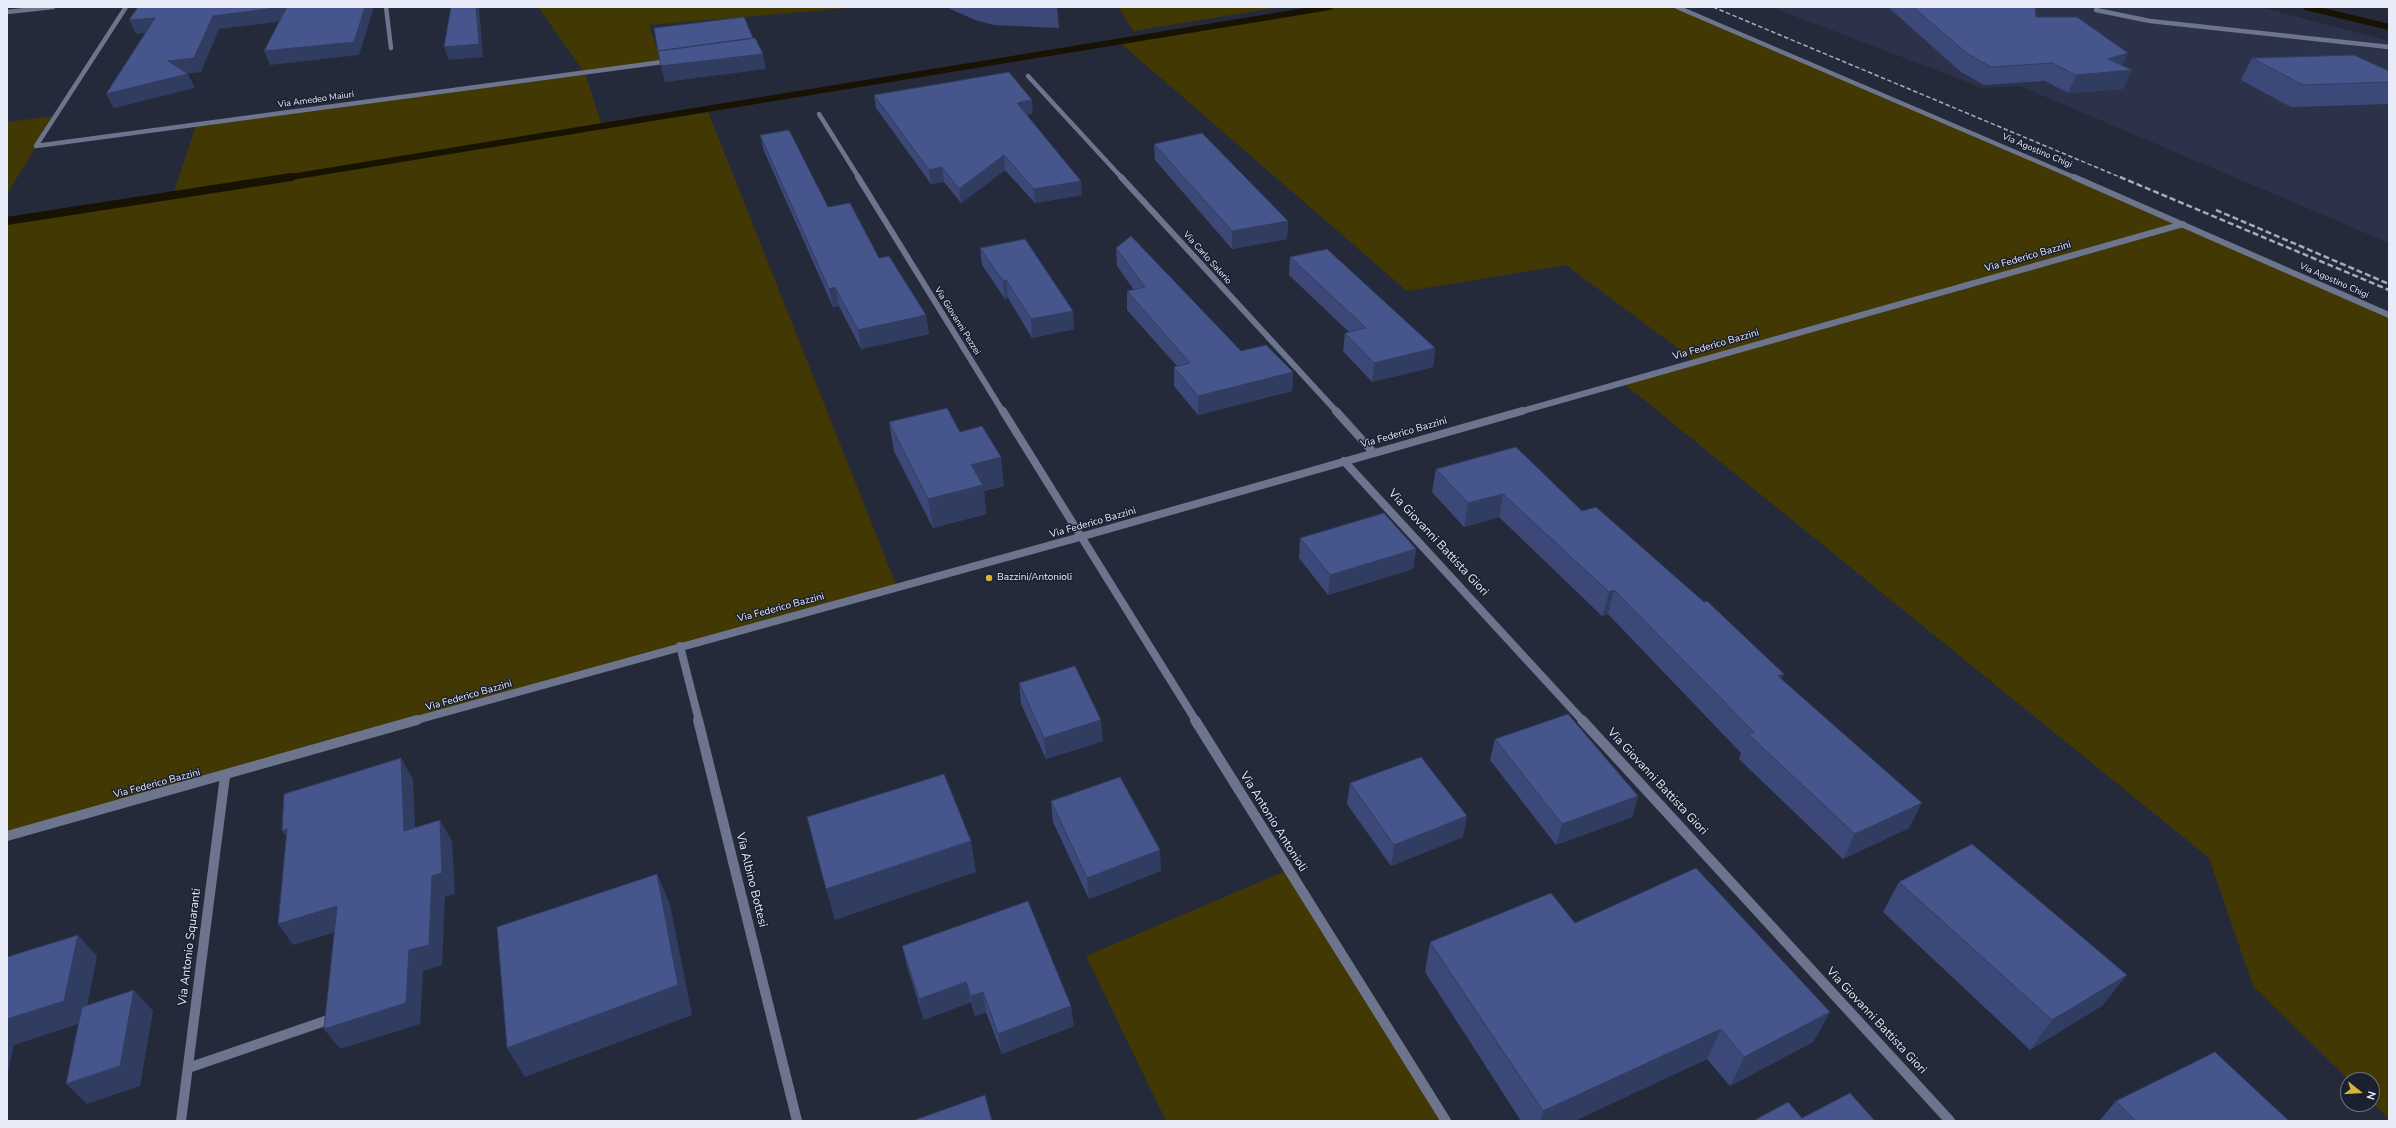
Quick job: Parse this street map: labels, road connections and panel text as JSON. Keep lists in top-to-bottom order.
{
  "streets": {
    "street": [
      "Via Amedeo Maiuri",
      "Via Agostino Chigi",
      "Via Federico Bazzini",
      "Via Carlo Salerio",
      "Via Giovanni Pezzei",
      "Via Giovanni Battista Giori",
      "Via Antonio Antonioli",
      "Via Albino Bottesi",
      "Via Antonio Squaranti"
    ]
  },
  "crossings": [
    ["Via Agostino Chigi", "Via Federico Bazzini"],
    ["Via Federico Bazzini", "Via Carlo Salerio"],
    ["Via Federico Bazzini", "Via Giovanni Pezzei"],
    ["Via Federico Bazzini", "Via Giovanni Battista Giori"],
    ["Via Federico Bazzini", "Via Antonio Antonioli"],
    ["Via Federico Bazzini", "Via Albino Bottesi"],
    ["Via Federico Bazzini", "Via Antonio Squaranti"],
    ["Via Giovanni Pezzei", "Via Antonio Antonioli"]
  ],
  "places": ["Bazzini/Antonioli"],
  "north": "right"
}
